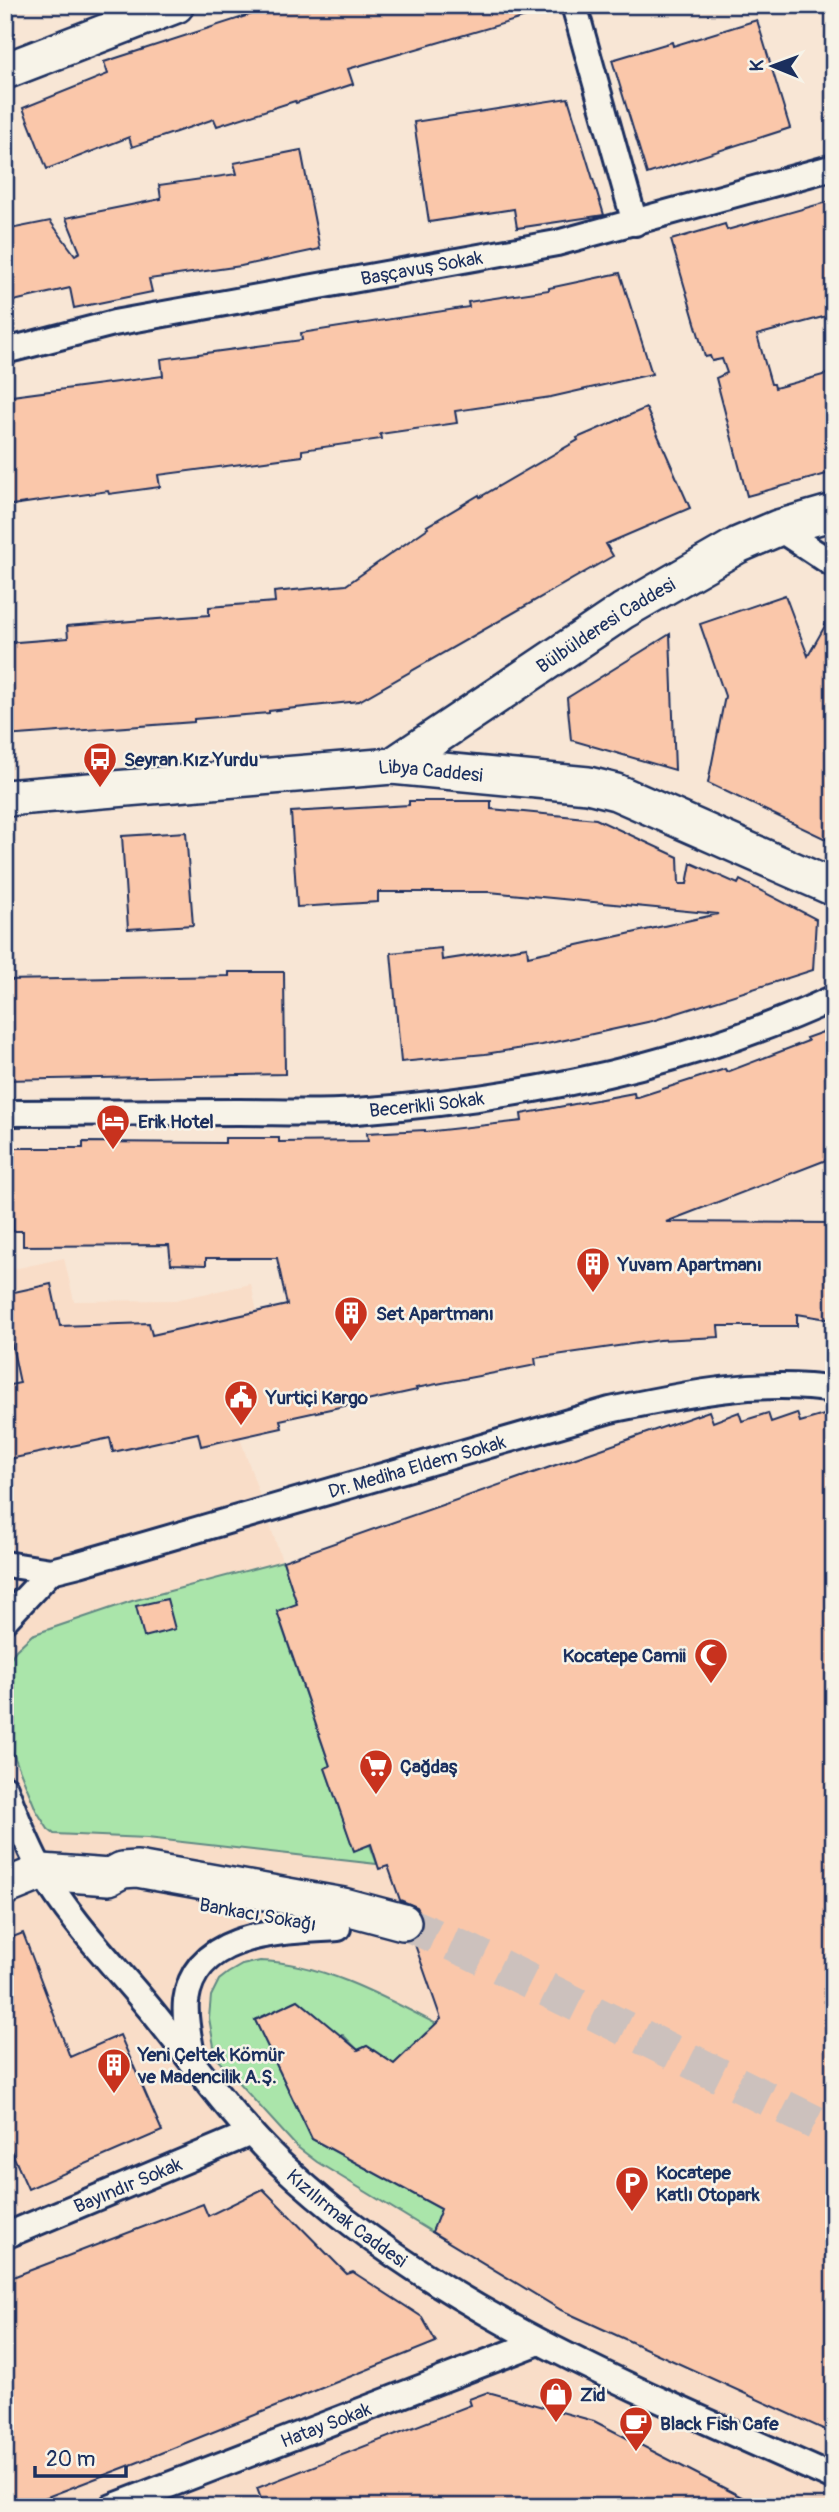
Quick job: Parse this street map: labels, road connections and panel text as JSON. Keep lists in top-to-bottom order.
{
  "streets": {
    "main road": ["Bülbülderesi Caddesi", "Libya Caddesi", "Bankacı Sokağı"],
    "street": [
      "Başçavuş Sokak",
      "Becerikli Sokak",
      "Dr. Mediha Eldem Sokak",
      "Bayındır Sokak",
      "Kızılırmak Caddesi",
      "Hatay Sokak"
    ]
  },
  "crossings": [
    ["Bülbülderesi Caddesi", "Libya Caddesi"],
    ["Bankacı Sokağı", "Kızılırmak Caddesi"],
    ["Bayındır Sokak", "Kızılırmak Caddesi"],
    ["Kızılırmak Caddesi", "Hatay Sokak"]
  ],
  "places": {
    "bus stop": ["Seyran Kız Yurdu"],
    "hotel": ["Erik Hotel"],
    "building": ["Yuvam Apartmanı", "Set Apartmanı", "Yeni Çeltek Kömür ve Madencilik A.Ş."],
    "public building": ["Yurtiçi Kargo"],
    "mosque": ["Kocatepe Camii"],
    "supermarket": ["Çağdaş"],
    "parking": ["Kocatepe Katlı Otopark"],
    "shop": ["Zid"],
    "cafe": ["Black Fish Cafe"]
  },
  "scale_bar": "20 m",
  "north": "left"
}
